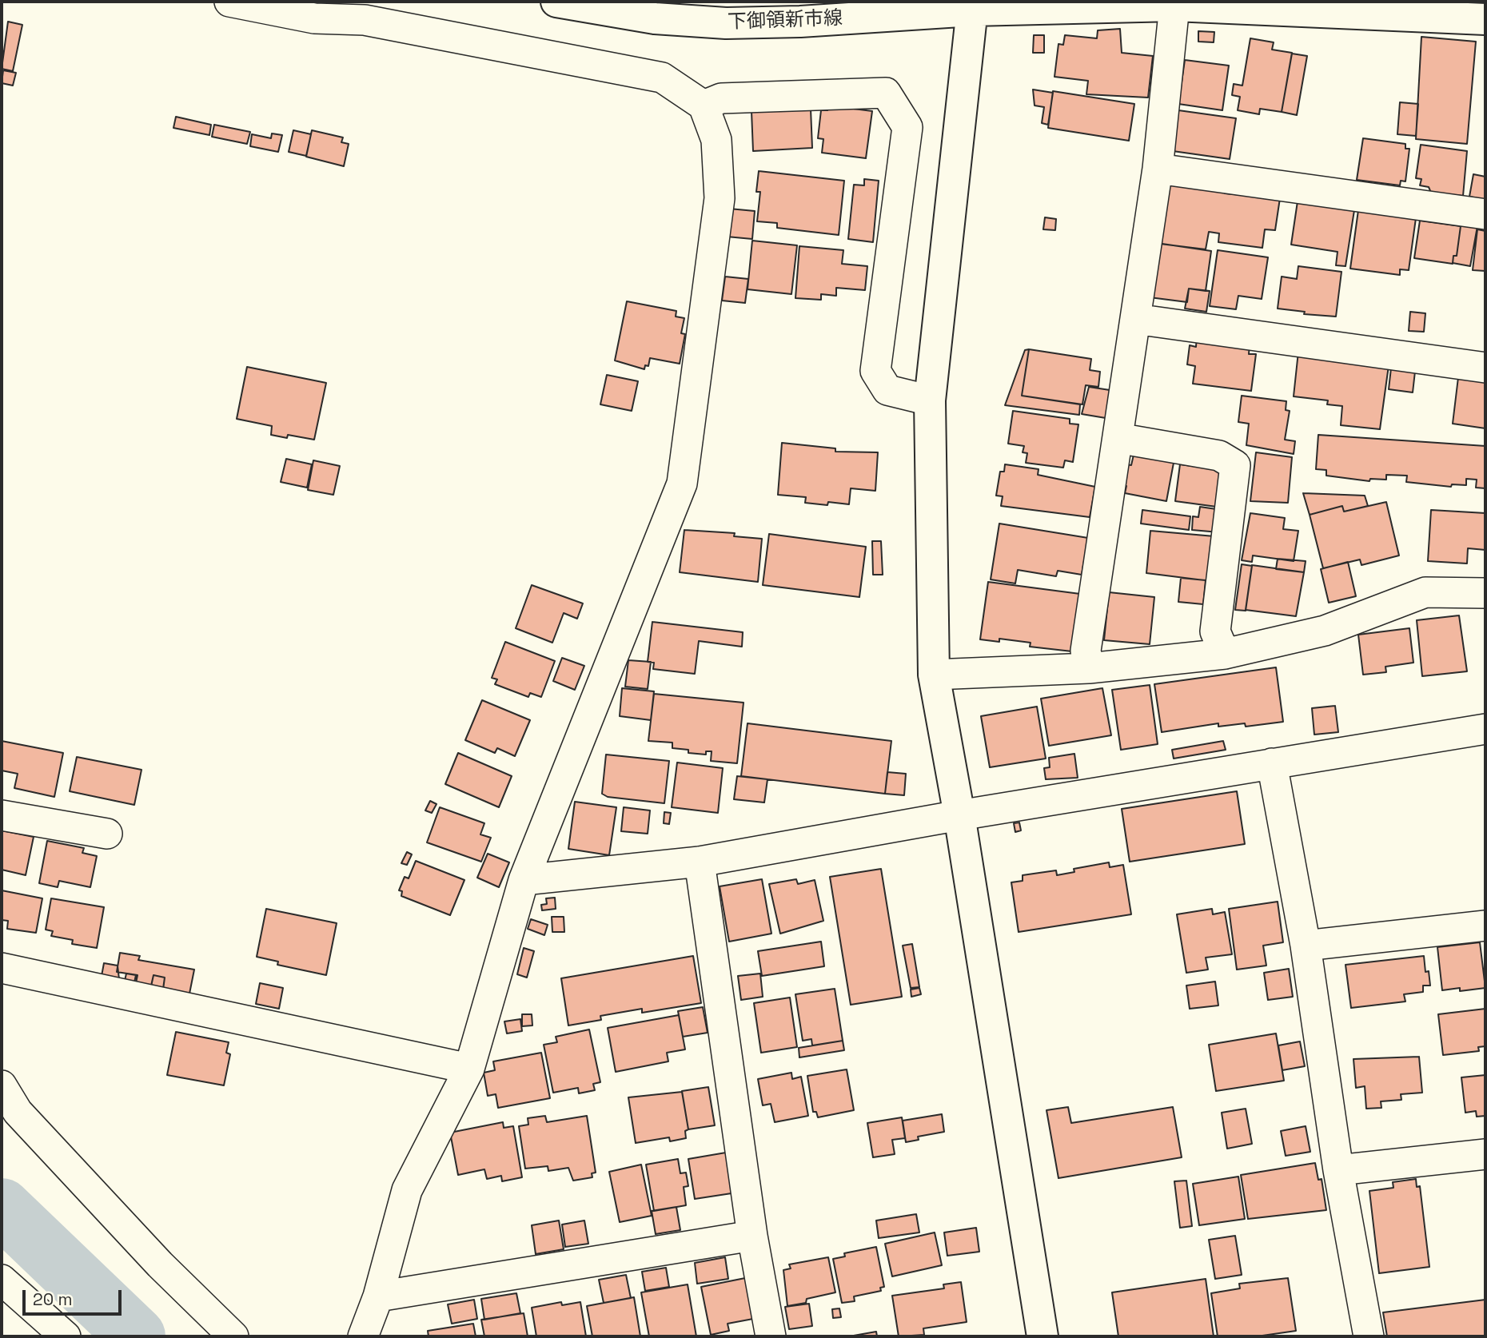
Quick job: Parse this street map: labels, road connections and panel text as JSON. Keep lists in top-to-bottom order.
{
  "streets": {
    "street": ["下御領新市線"]
  },
  "scale_bar": "20 m"
}
